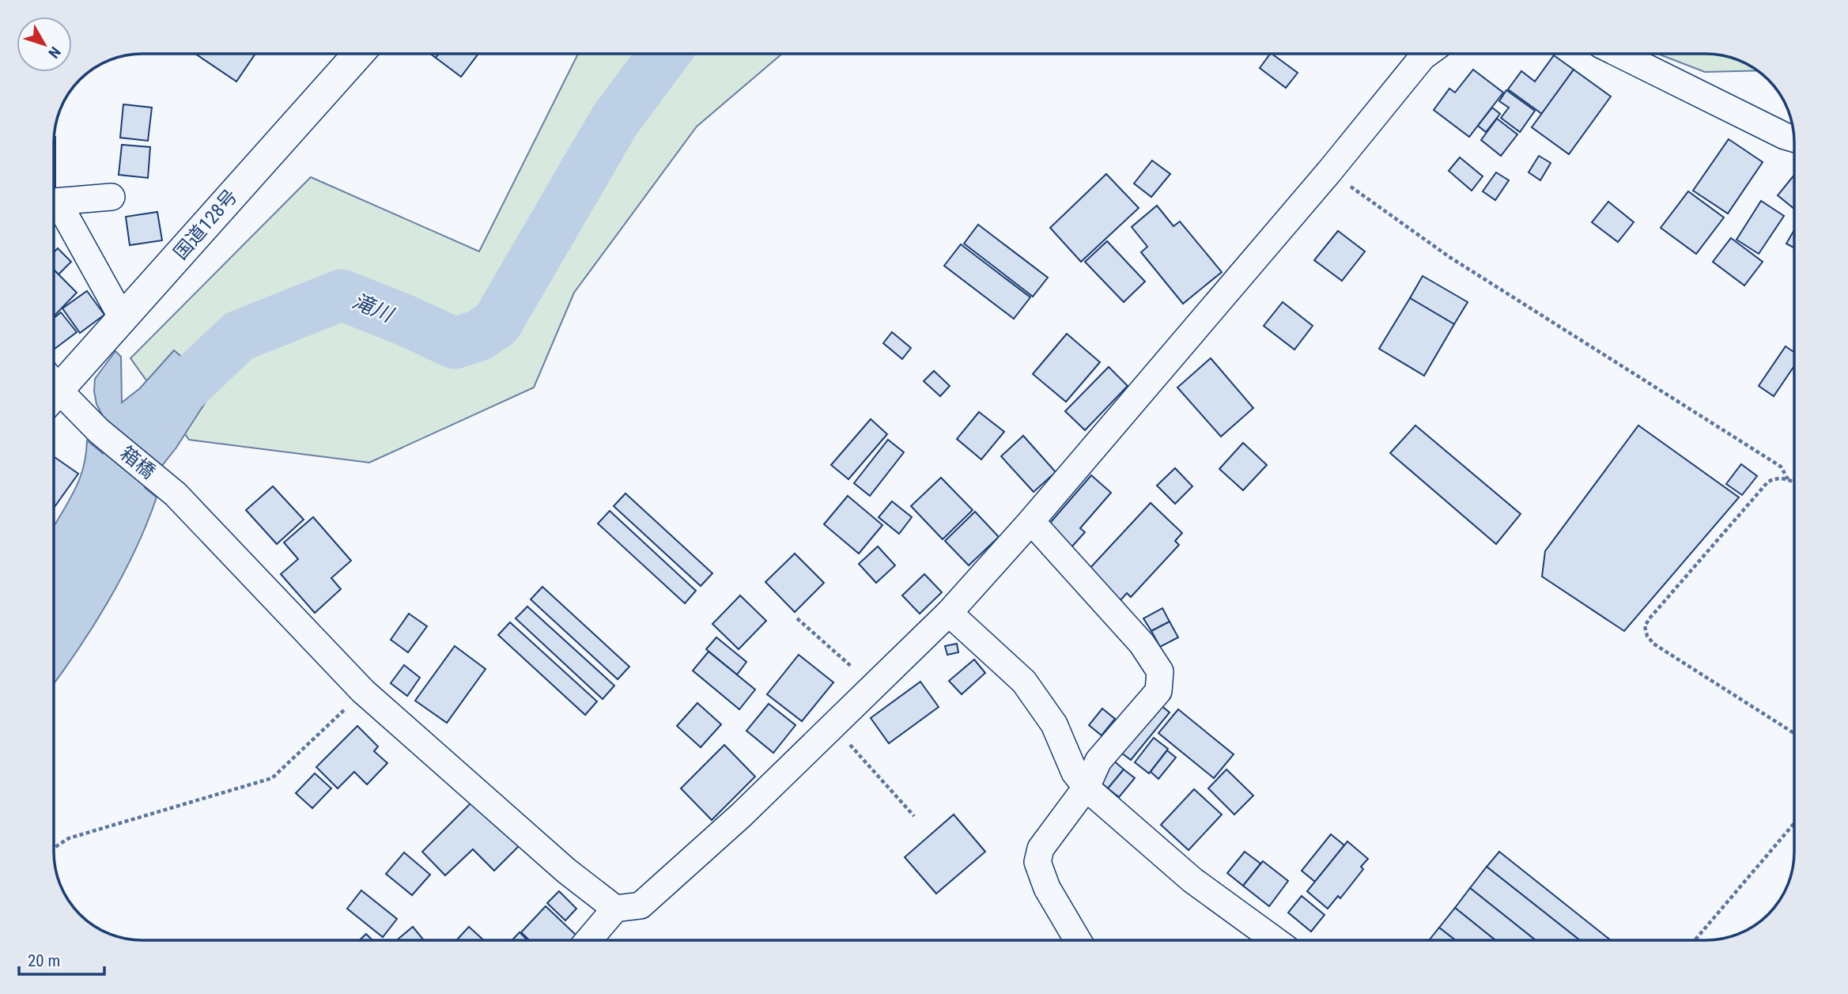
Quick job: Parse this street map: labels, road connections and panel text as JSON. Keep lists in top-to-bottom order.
{
  "streets": {
    "highway": ["国道128号"],
    "street": ["箱橋"]
  },
  "water": ["滝川"],
  "scale_bar": "20 m",
  "north": "bottom right"
}
